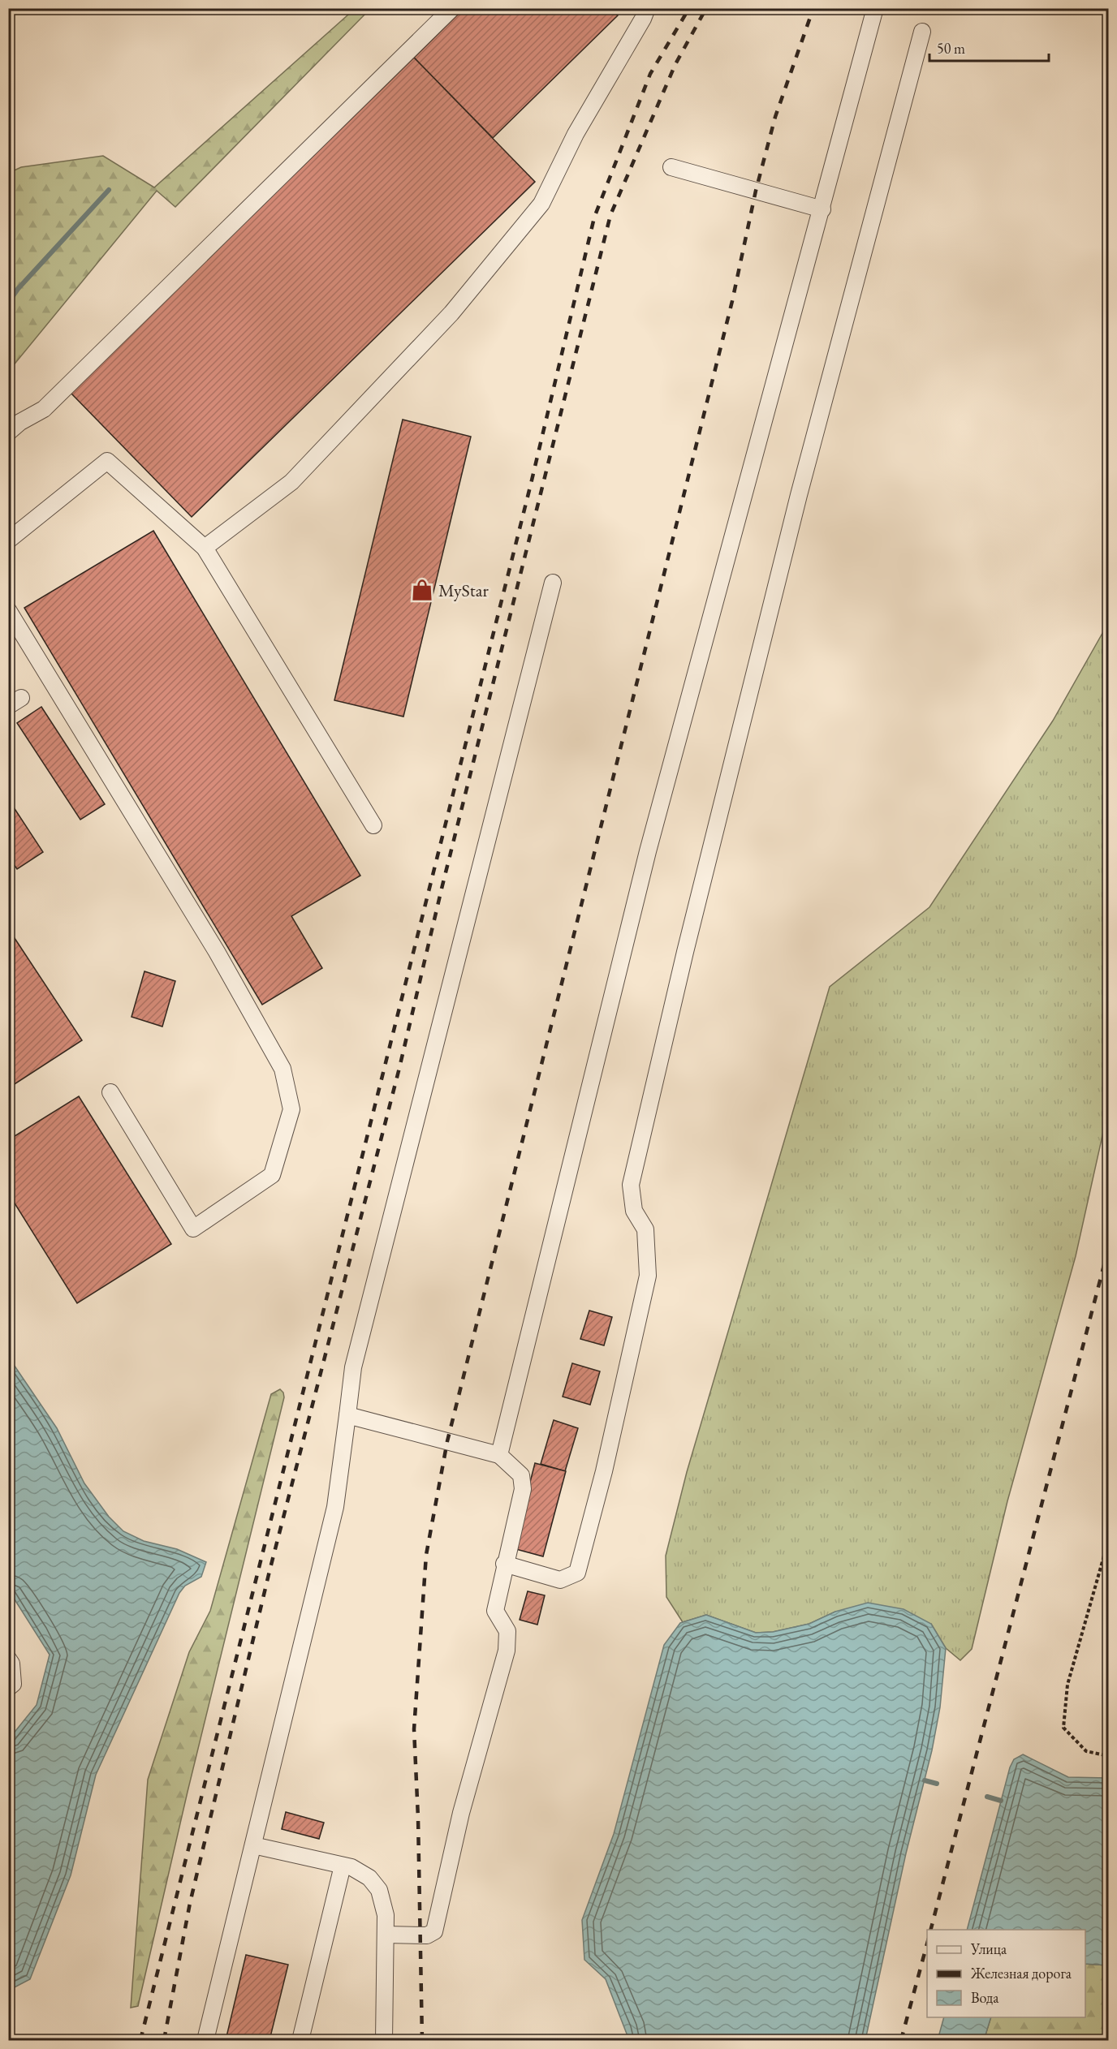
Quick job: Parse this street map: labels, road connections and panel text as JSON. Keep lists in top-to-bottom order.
{
  "places": {
    "shop": ["MyStar"]
  },
  "legend": ["Улица", "Железная дорога", "Вода"],
  "scale_bar": "50 m"
}
